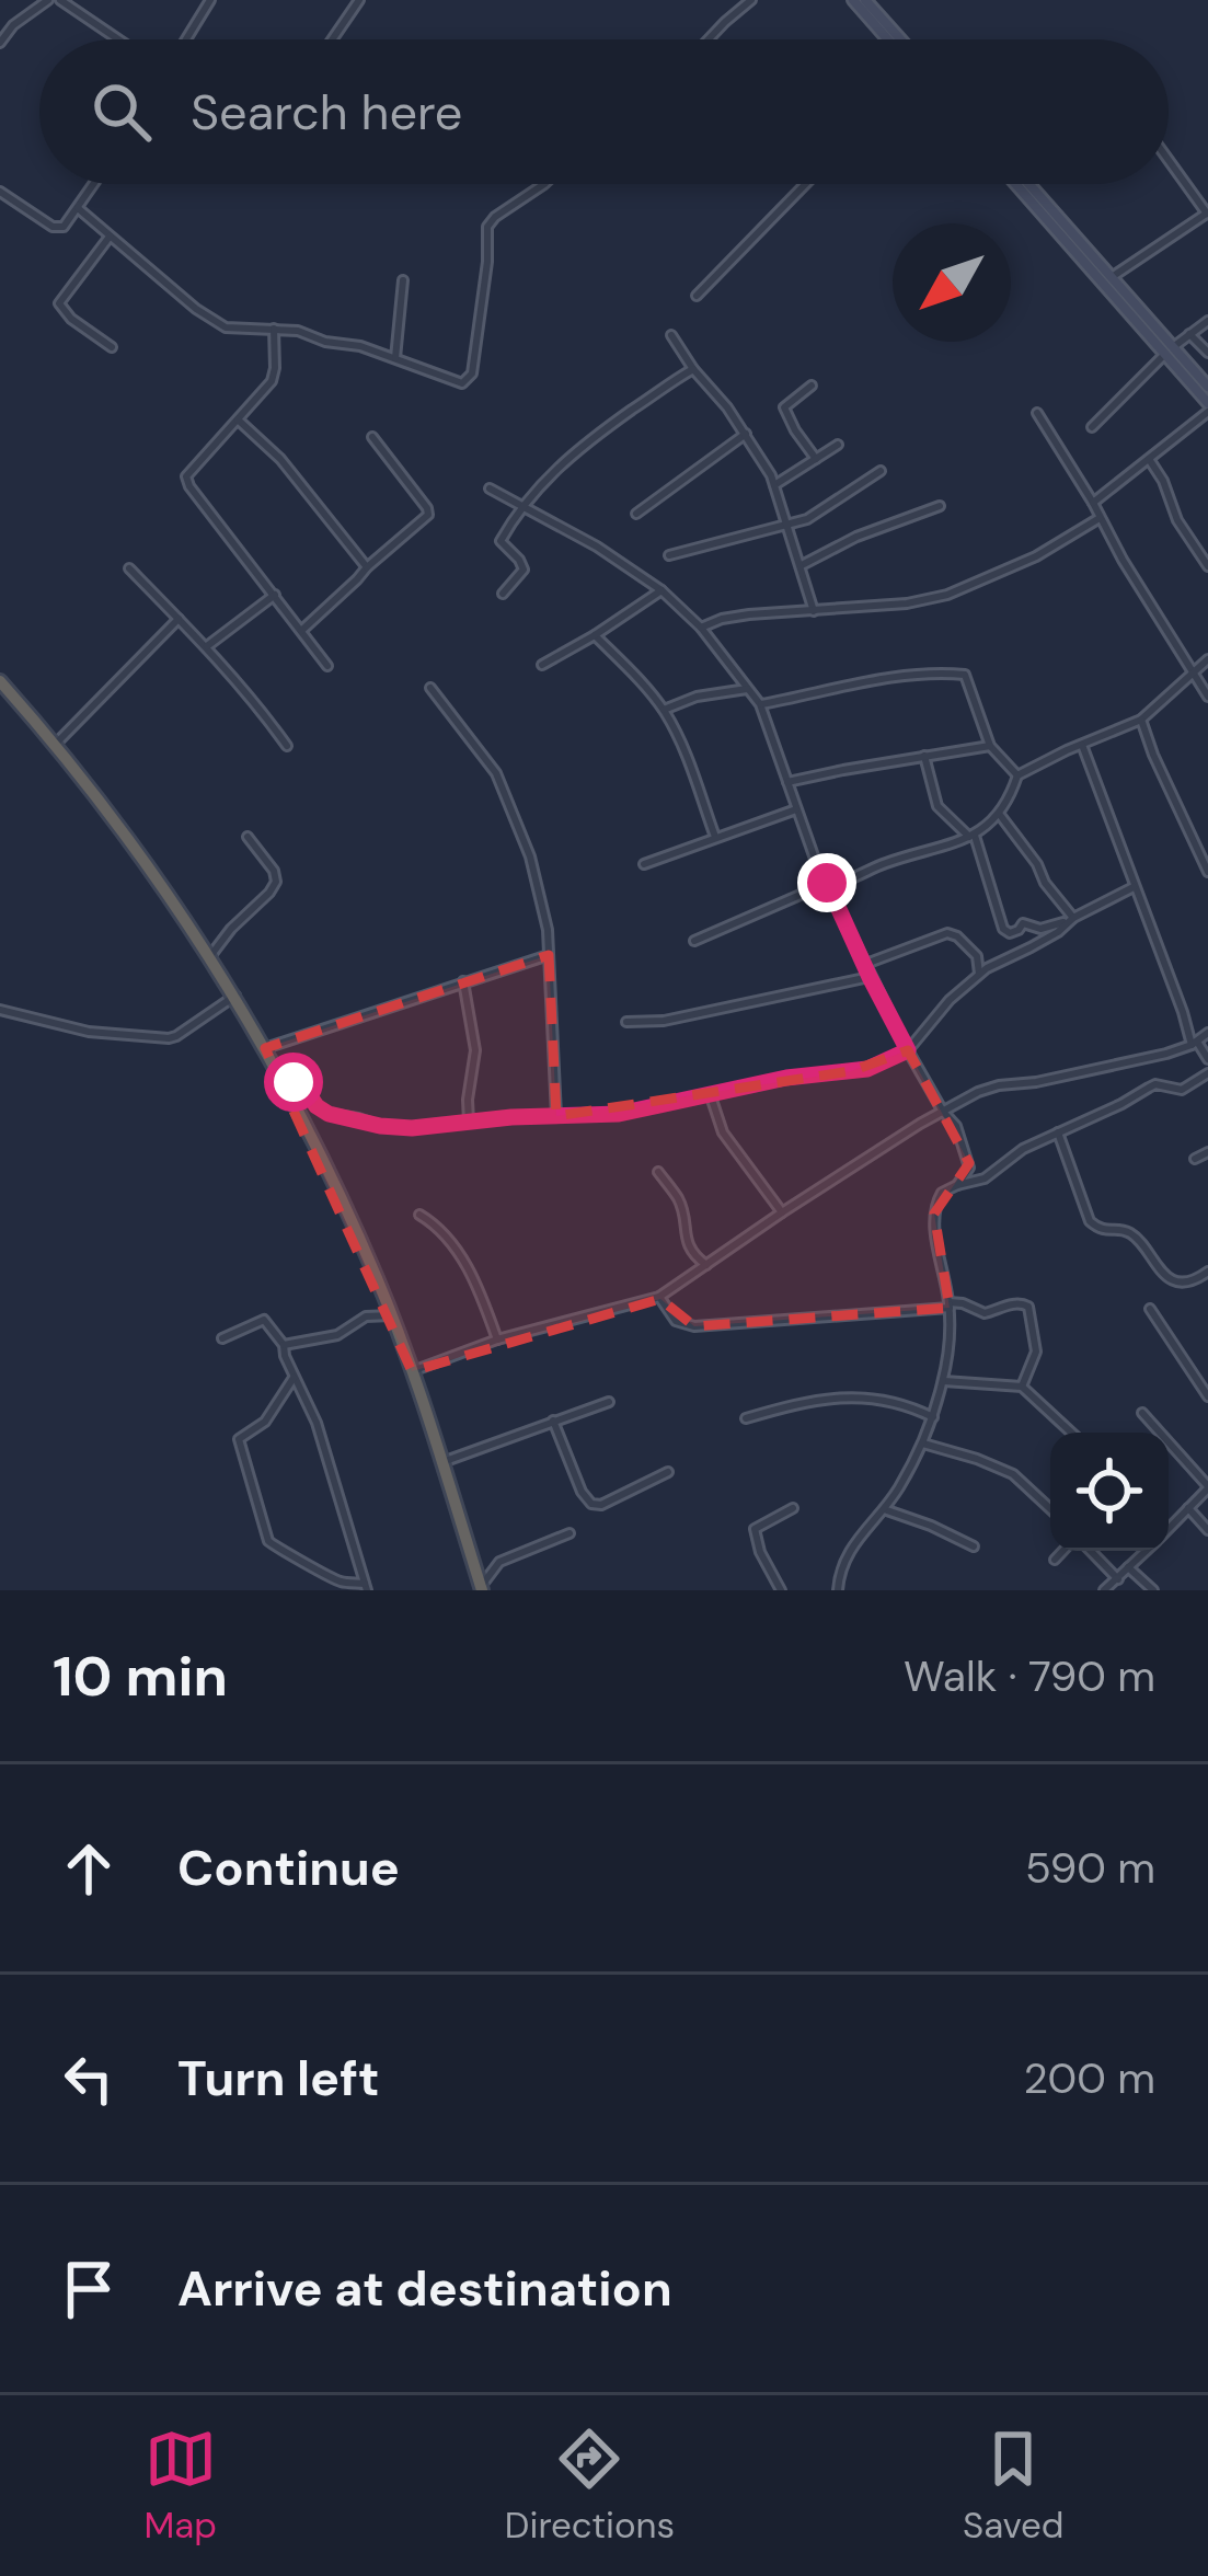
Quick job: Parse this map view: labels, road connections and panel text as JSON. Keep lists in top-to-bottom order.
{
  "north": "bottom left",
  "page": {
    "search": "Search here",
    "heading": ["10 min", "Walk · 790 m"],
    "list": [
      ["Continue", "590 m"],
      ["Turn left", "200 m"],
      "Arrive at destination"
    ],
    "nav": ["Map", "Directions", "Saved"]
  }
}
